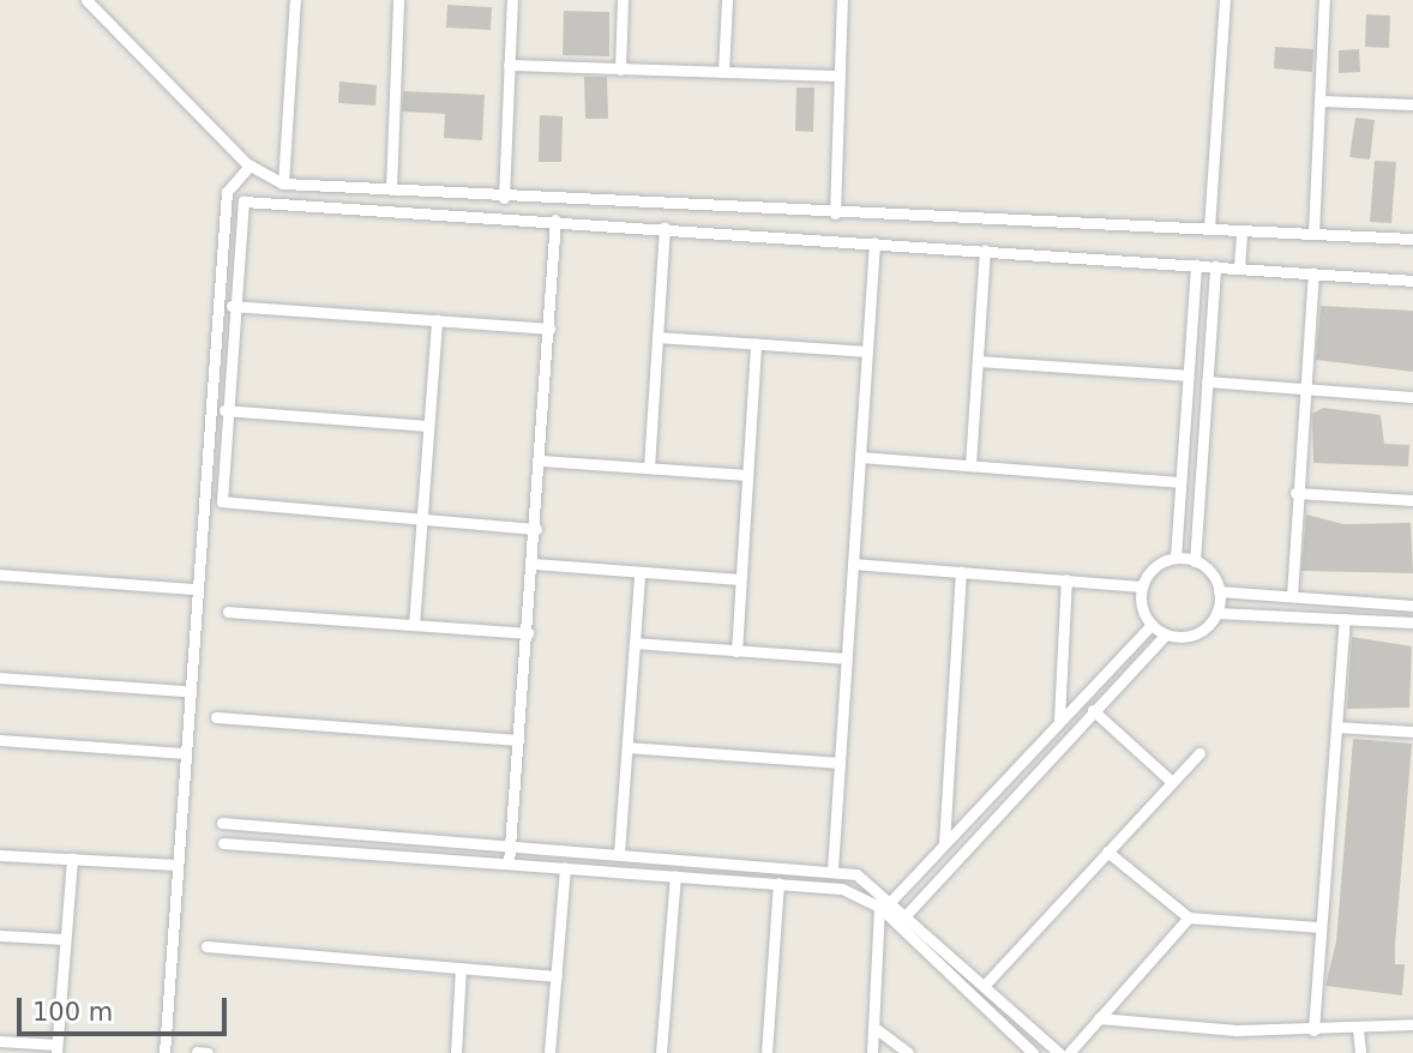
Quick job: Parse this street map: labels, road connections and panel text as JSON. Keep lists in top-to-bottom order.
{
  "scale_bar": "100 m"
}
